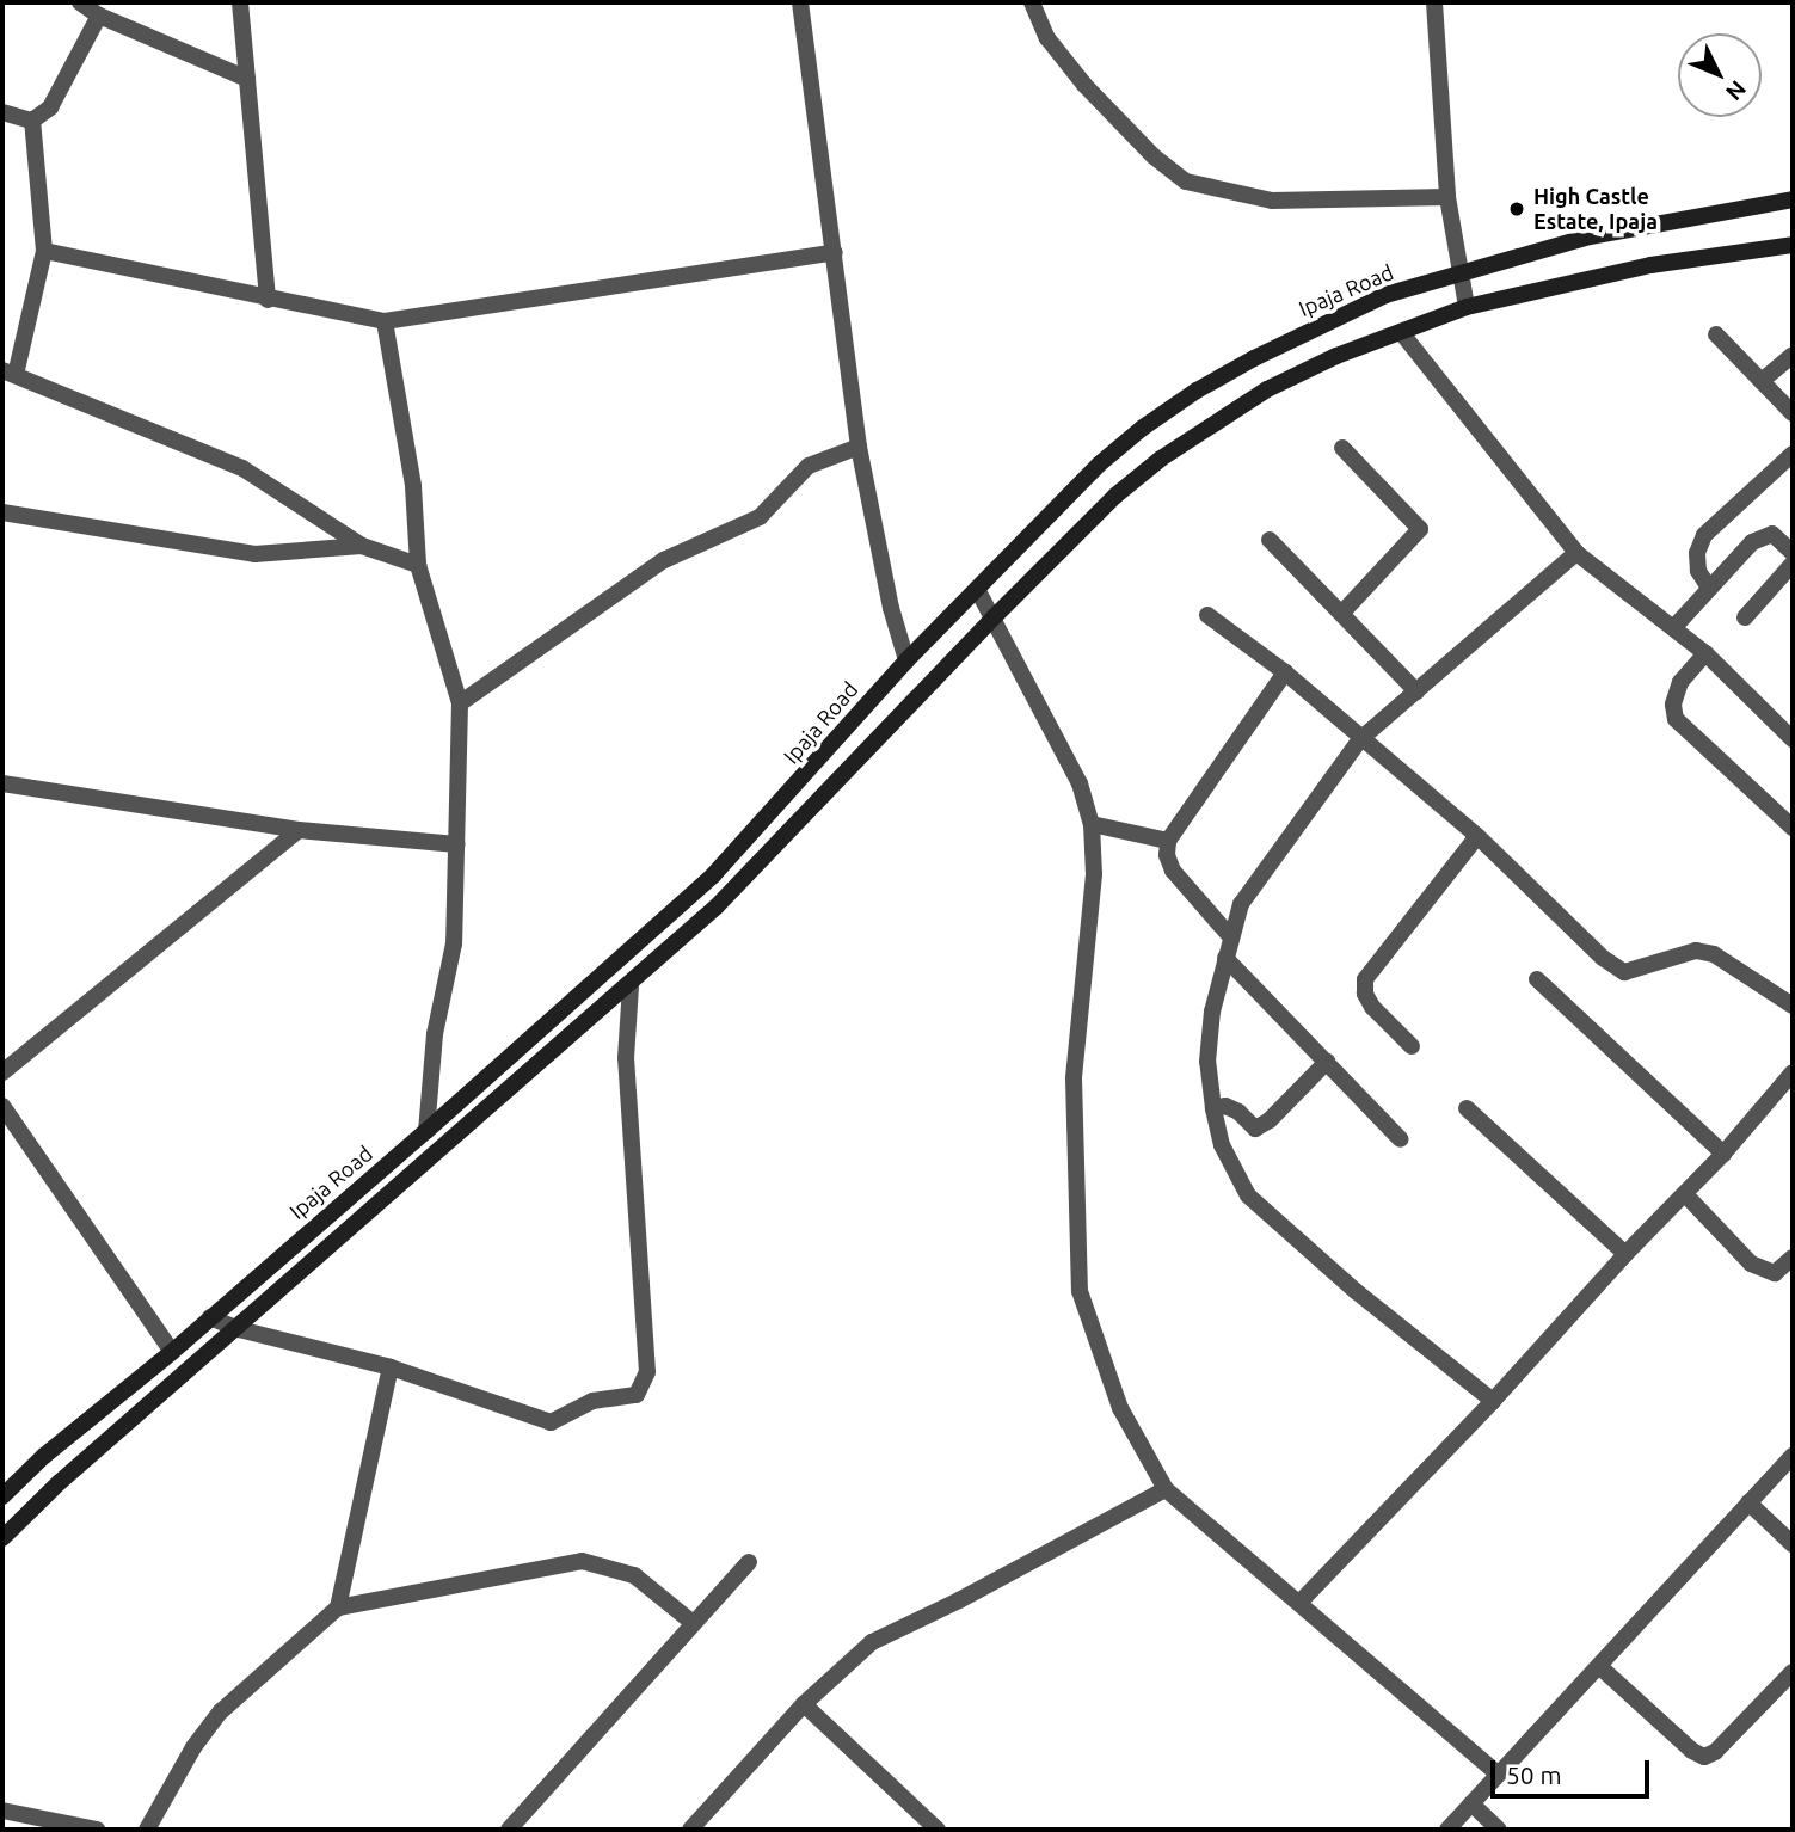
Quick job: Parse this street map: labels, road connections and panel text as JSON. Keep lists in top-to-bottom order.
{
  "streets": {
    "main road": ["Ipaja Road"]
  },
  "places": ["High Castle Estate, Ipaja"],
  "scale_bar": "50 m",
  "north": "bottom right"
}
